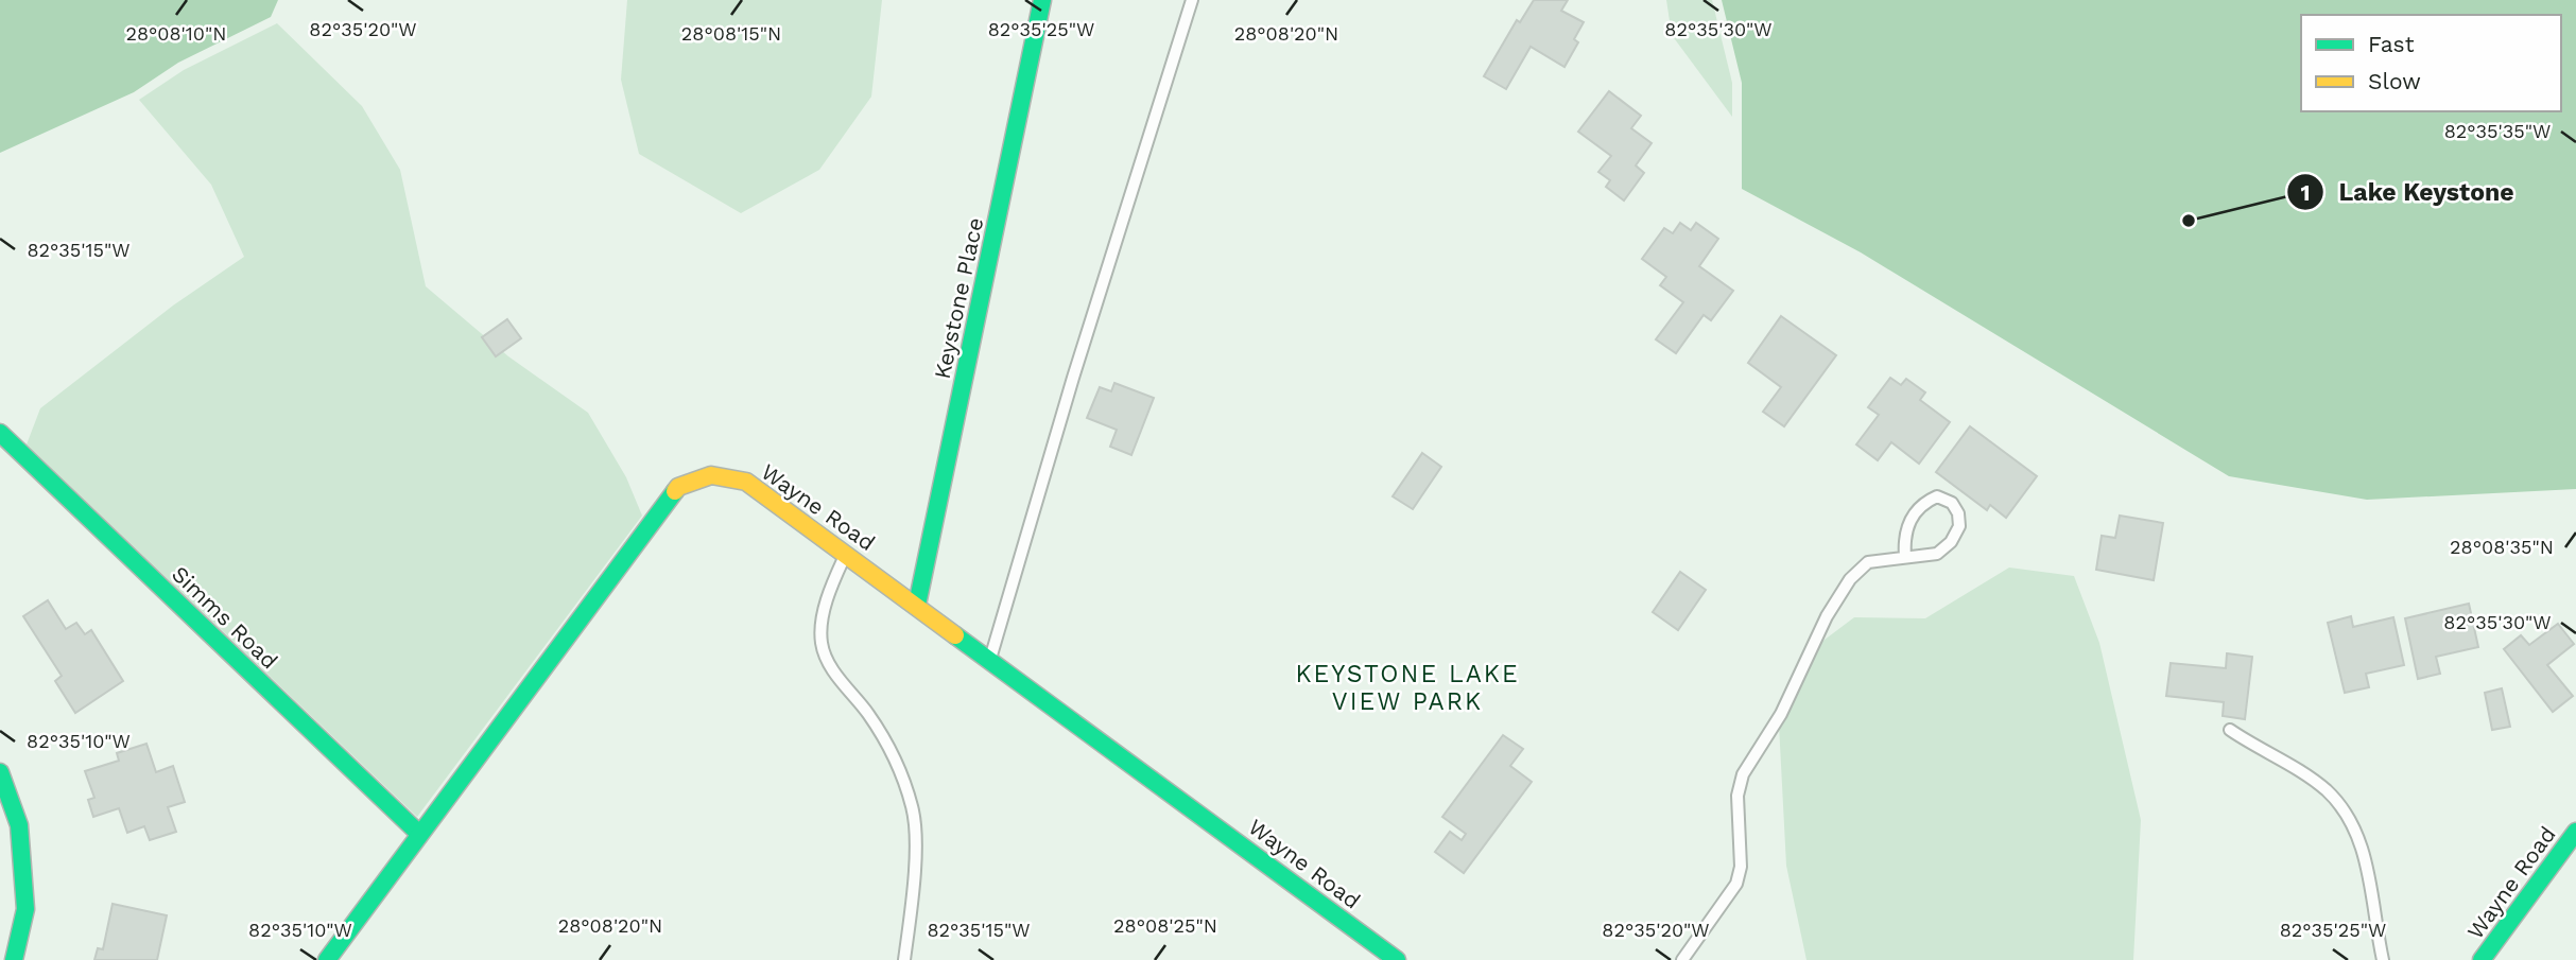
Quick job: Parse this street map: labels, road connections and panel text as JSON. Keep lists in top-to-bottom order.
{
  "streets": {
    "street": ["Keystone Place", "Wayne Road", "Simms Road"]
  },
  "crossings": [
    ["Keystone Place", "Wayne Road"],
    ["Wayne Road", "Simms Road"]
  ],
  "districts": ["KEYSTONE LAKE VIEW PARK"],
  "places": ["Lake Keystone"],
  "legend": ["Fast", "Slow"],
  "coordinates": [
    "82°35'25\"W",
    "82°35'30\"W",
    "82°35'20\"W",
    "28°08'10\"N",
    "28°08'15\"N",
    "28°08'20\"N",
    "82°35'35\"W",
    "82°35'15\"W",
    "28°08'35\"N",
    "82°35'10\"W",
    "28°08'25\"N"
  ]
}
